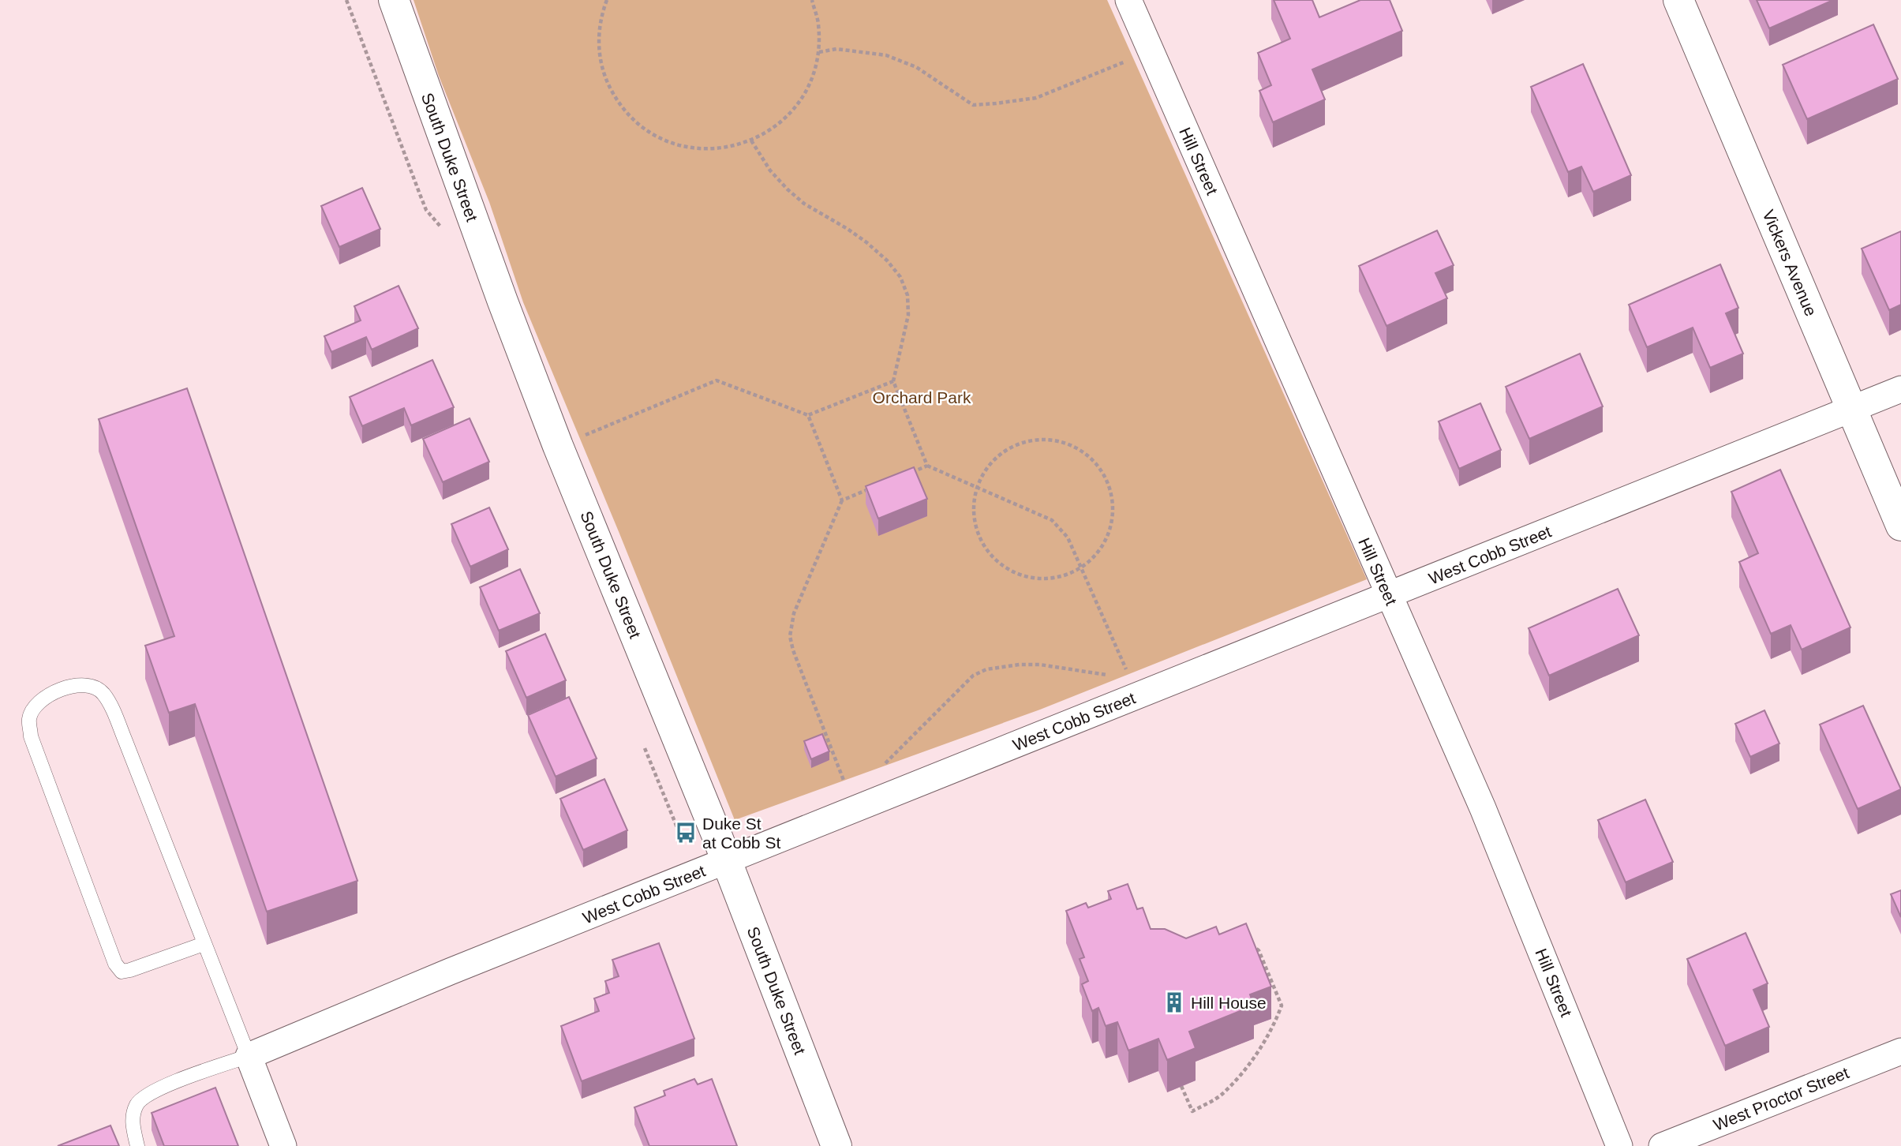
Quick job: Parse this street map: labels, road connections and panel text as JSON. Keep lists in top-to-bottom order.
{
  "streets": {
    "main road": ["South Duke Street", "Vickers Avenue"],
    "street": ["Hill Street", "West Cobb Street", "West Proctor Street"]
  },
  "crossings": [
    ["South Duke Street", "West Cobb Street"],
    ["Hill Street", "West Cobb Street"],
    ["Vickers Avenue", "West Cobb Street"]
  ],
  "parks": ["Orchard Park"],
  "places": {
    "bus stop": ["Duke St at Cobb St"],
    "building": ["Hill House"]
  }
}
